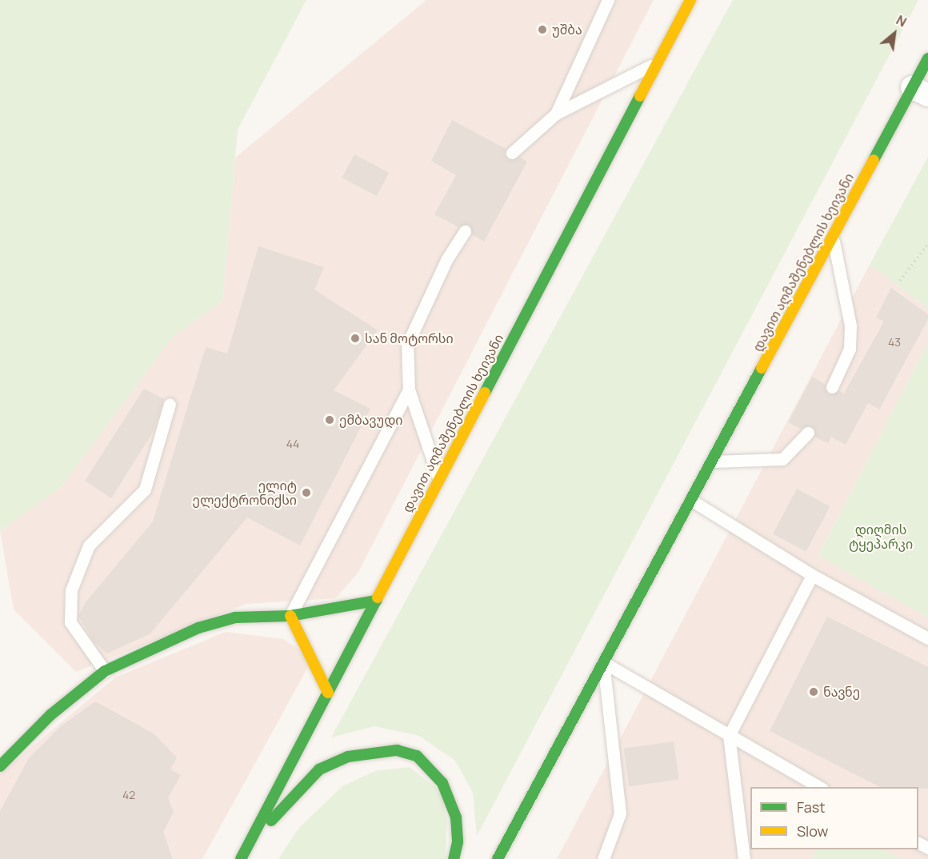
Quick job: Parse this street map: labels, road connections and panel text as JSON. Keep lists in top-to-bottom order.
{
  "streets": {
    "main road": ["დავით აღმაშენებლის ხეივანი"]
  },
  "parks": ["დიღმის ტყეპარკი"],
  "places": [
    "უშბა",
    "სან მოტორსი",
    "ემბავუდი",
    "ელიტ ელექტრონიქსი",
    "ნავნე"
  ],
  "house_numbers": ["43", "44", "42"],
  "legend": ["Fast", "Slow"],
  "north": "top right"
}
